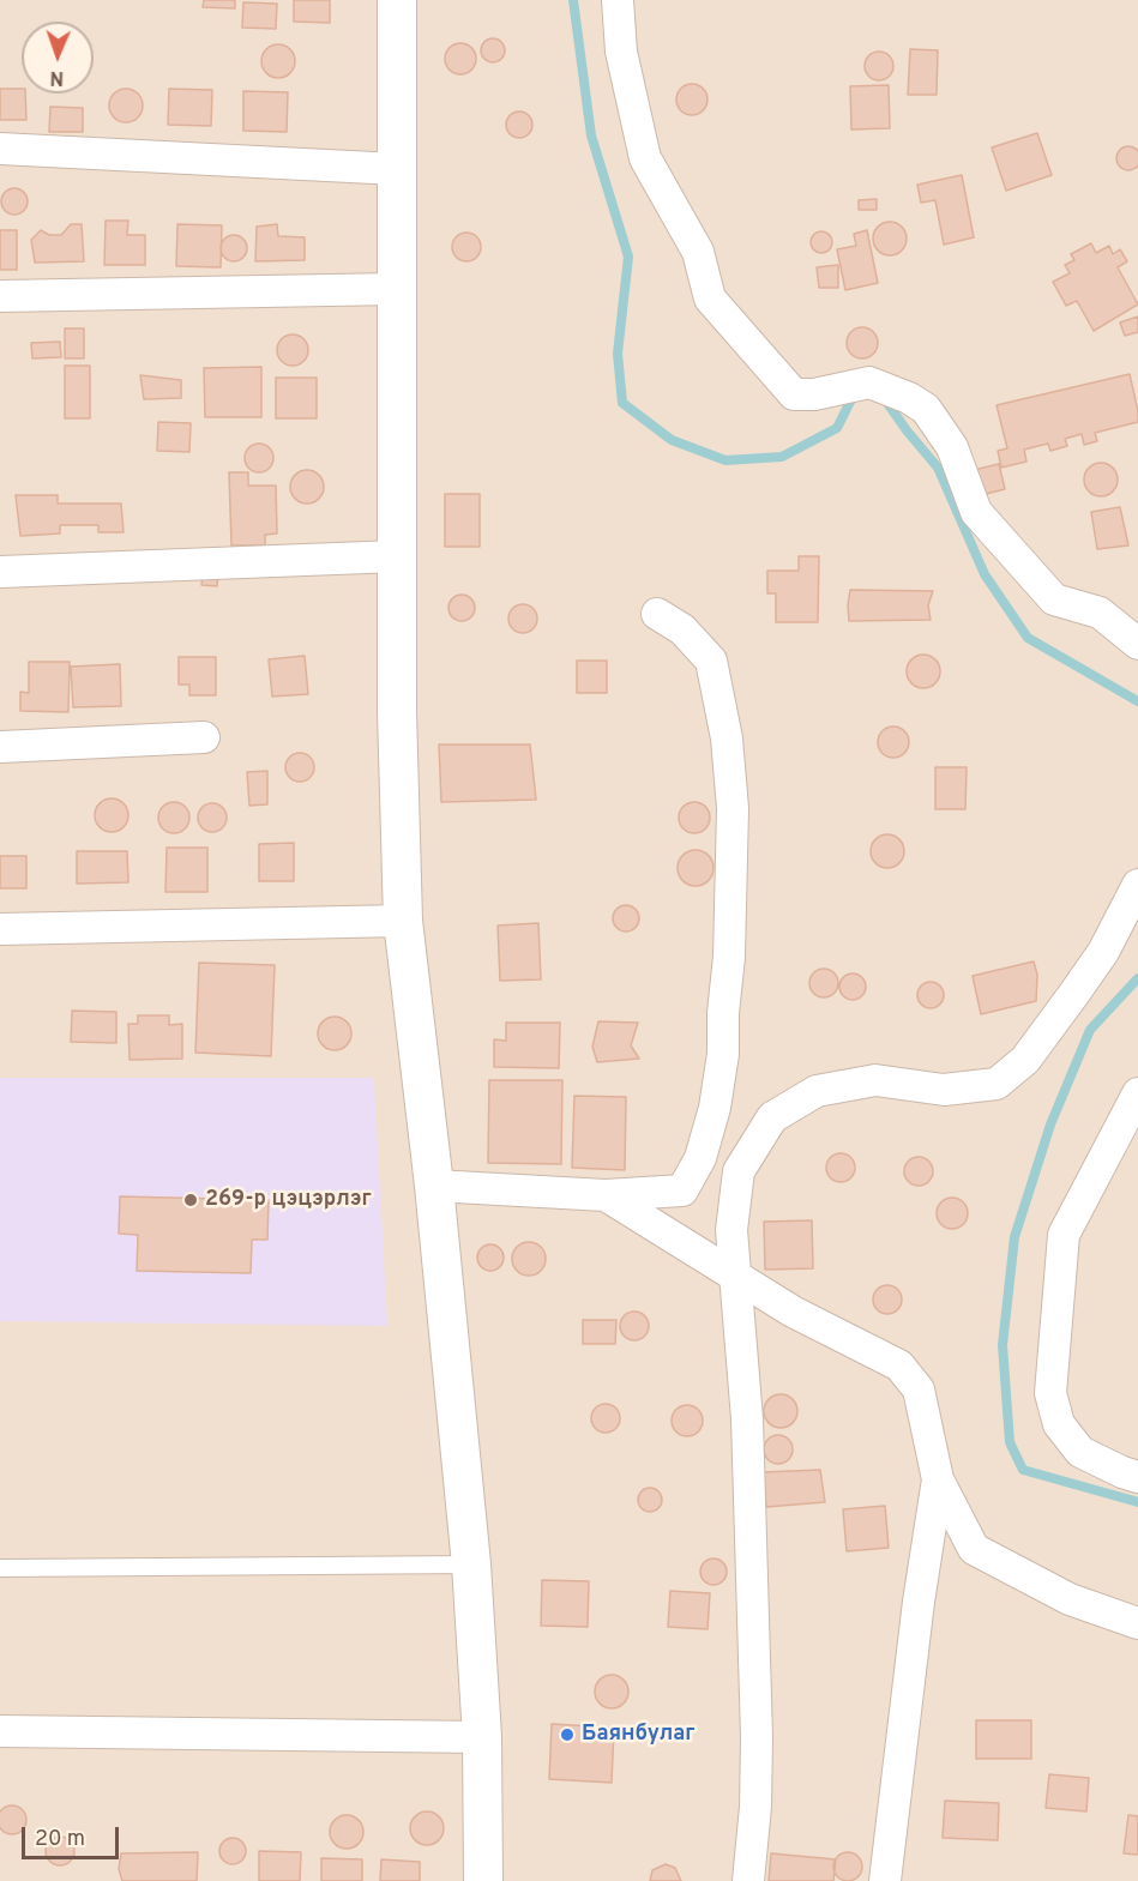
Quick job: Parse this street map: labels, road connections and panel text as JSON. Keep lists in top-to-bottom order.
{
  "places": ["269-р цэцэрлэг", "Баянбулаг"],
  "scale_bar": "20 m",
  "north": "bottom"
}
